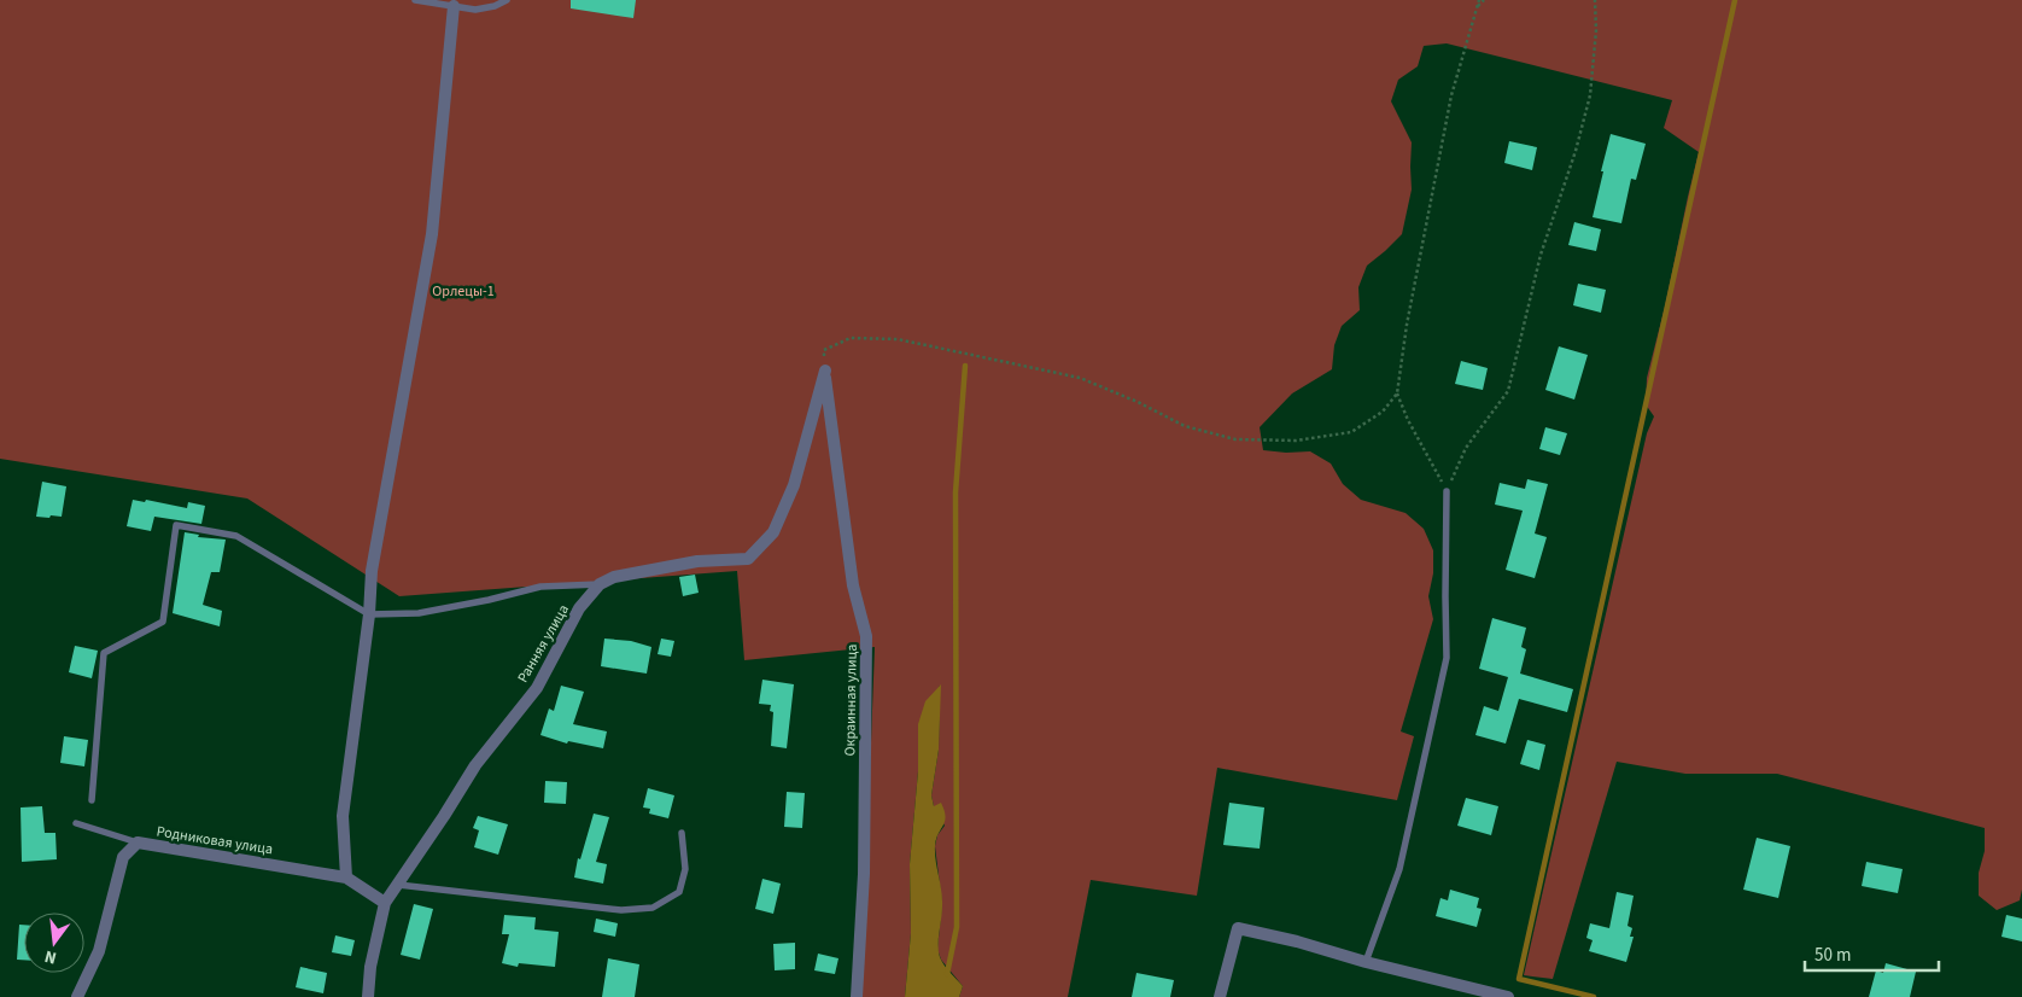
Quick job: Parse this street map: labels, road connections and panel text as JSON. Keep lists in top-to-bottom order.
{
  "streets": {
    "street": ["Ранняя улица", "Окраинная улица", "Родниковая улица"]
  },
  "parks": ["Орлецы-1"],
  "scale_bar": "50 m",
  "north": "bottom"
}
